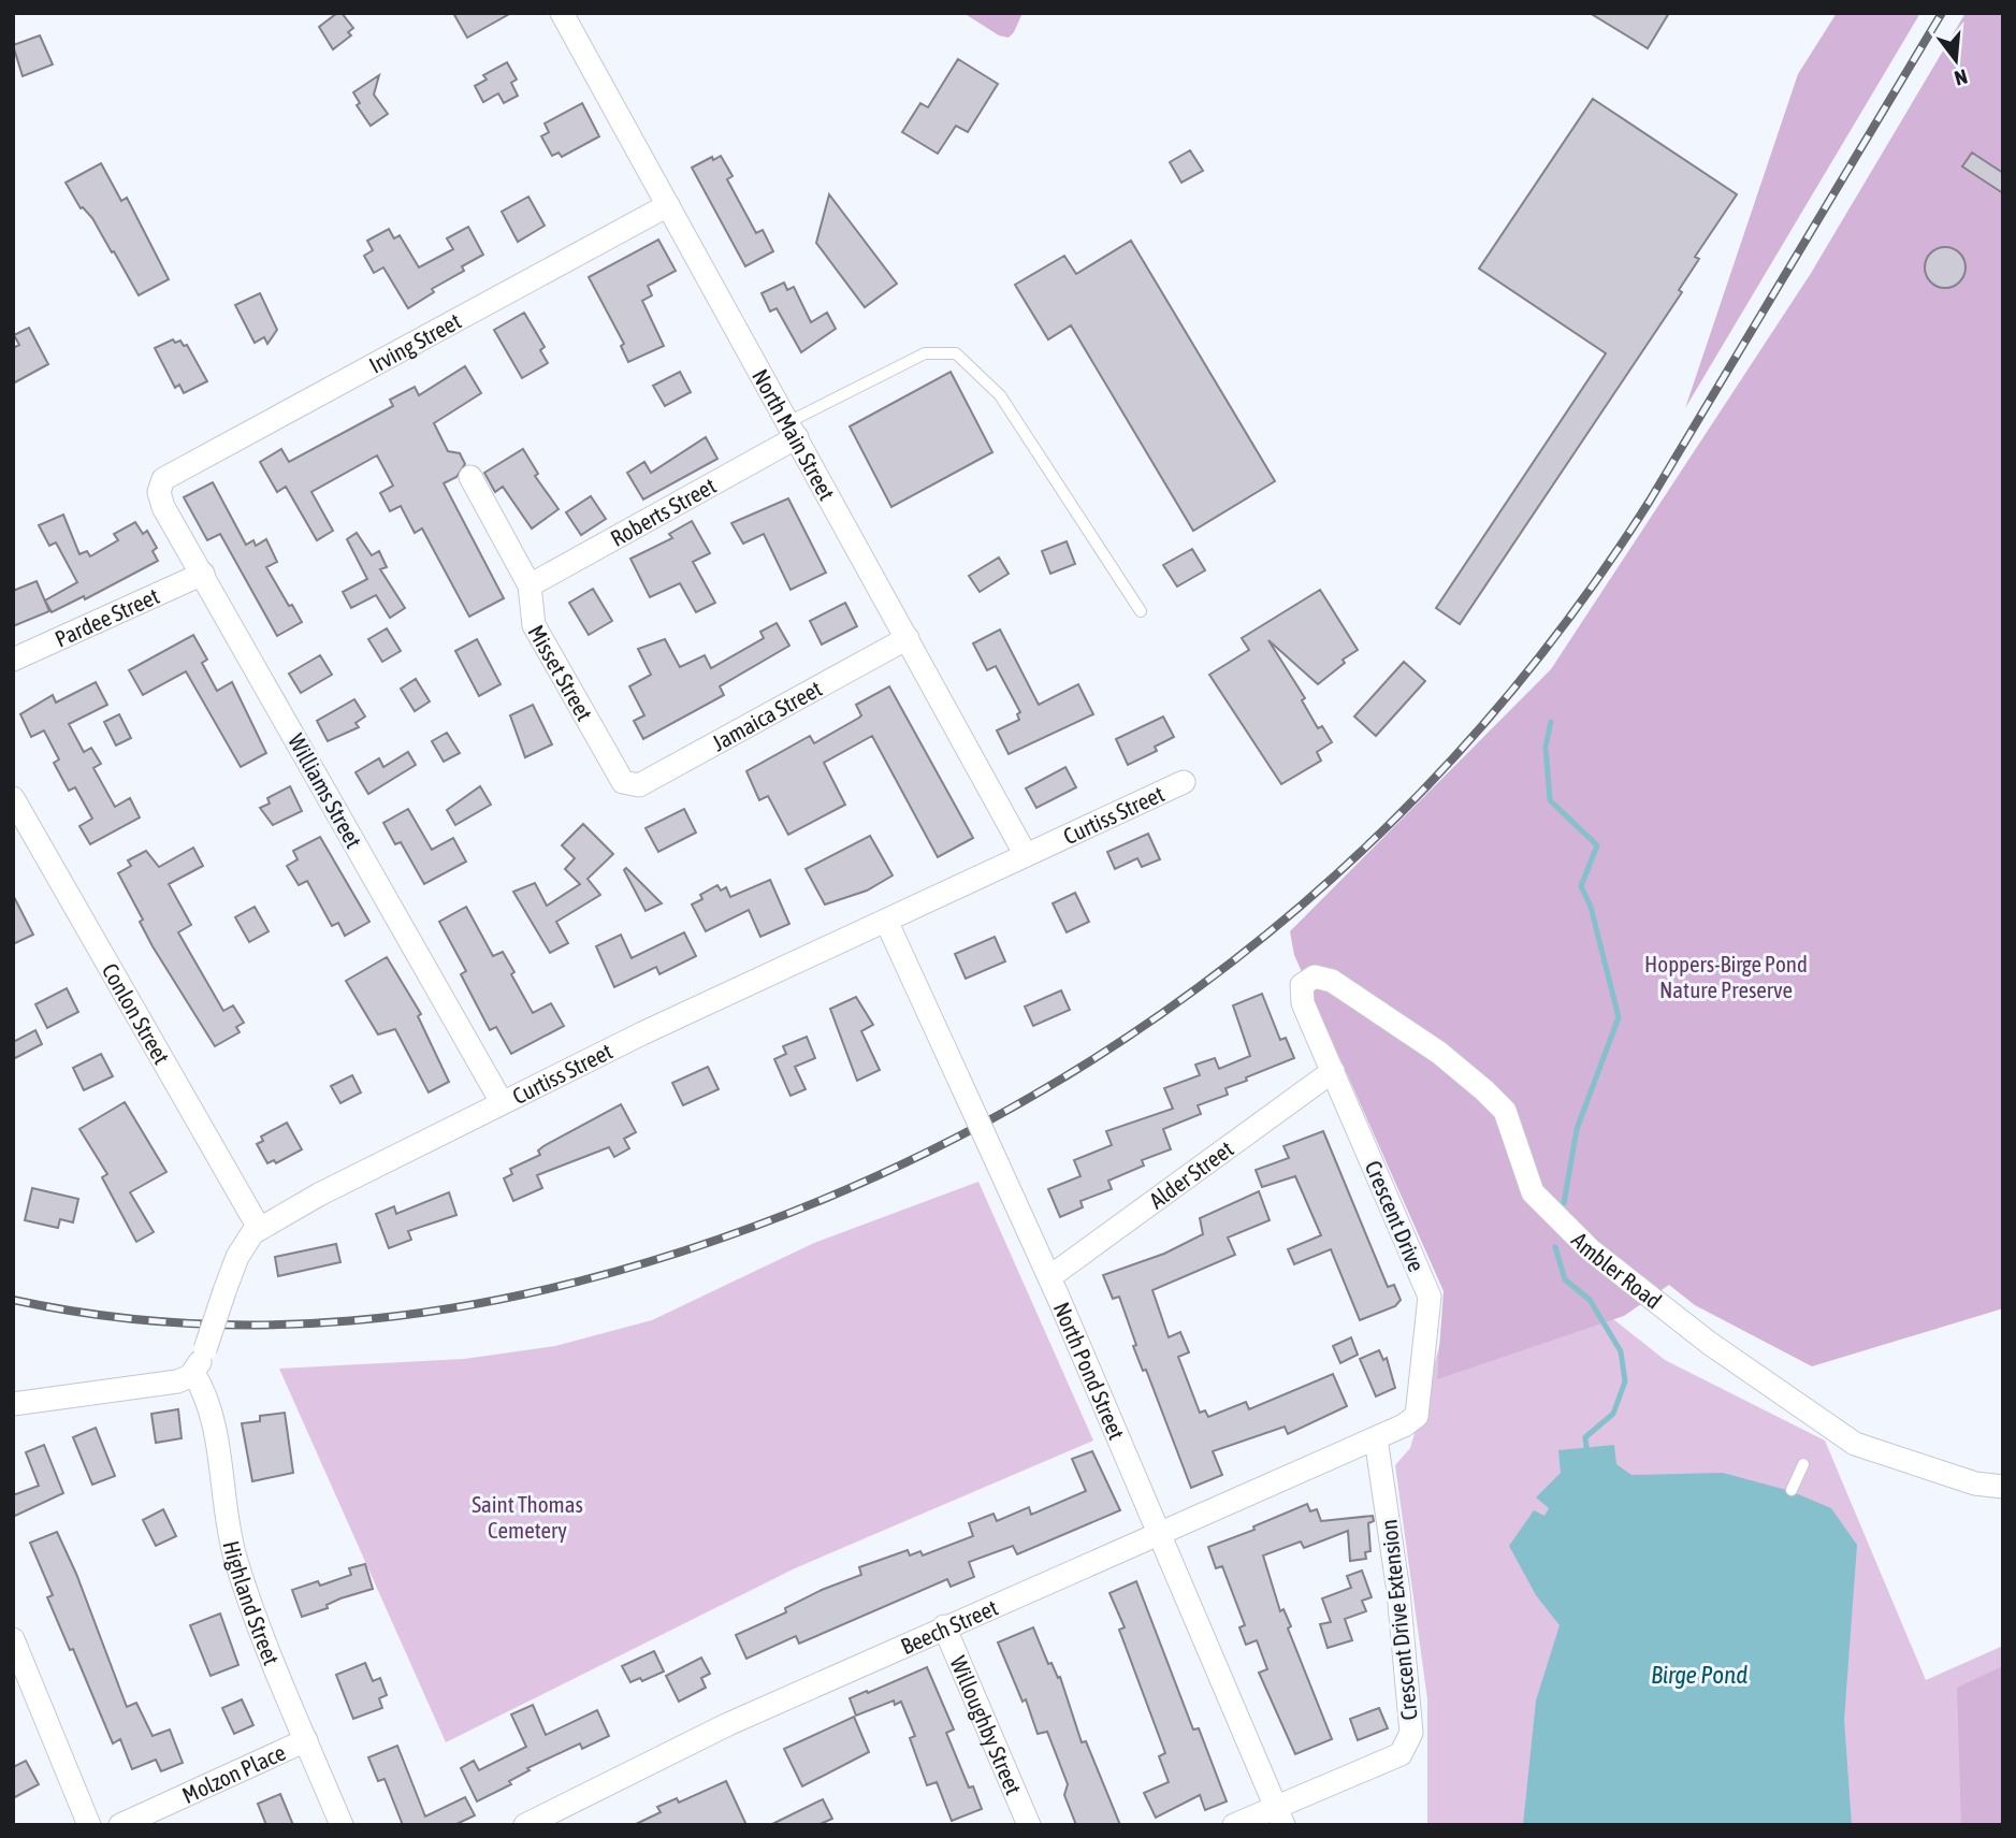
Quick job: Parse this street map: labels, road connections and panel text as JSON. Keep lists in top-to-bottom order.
{
  "streets": {
    "street": [
      "Irving Street",
      "North Main Street",
      "Roberts Street",
      "Pardee Street",
      "Misset Street",
      "Jamaica Street",
      "Williams Street",
      "Curtiss Street",
      "Conlon Street",
      "Alder Street",
      "Crescent Drive",
      "Ambler Road",
      "North Pond Street",
      "Highland Street",
      "Crescent Drive Extension",
      "Beech Street",
      "Willoughby Street",
      "Molzon Place"
    ]
  },
  "crossings": [
    ["Irving Street", "North Main Street"],
    ["Irving Street", "Williams Street"],
    ["North Main Street", "Roberts Street"],
    ["North Main Street", "Jamaica Street"],
    ["North Main Street", "Curtiss Street"],
    ["Roberts Street", "Misset Street"],
    ["Pardee Street", "Williams Street"],
    ["Misset Street", "Jamaica Street"],
    ["Williams Street", "Curtiss Street"],
    ["Curtiss Street", "Conlon Street"],
    ["Curtiss Street", "North Pond Street"],
    ["Curtiss Street", "Highland Street"],
    ["Alder Street", "Crescent Drive"],
    ["Alder Street", "North Pond Street"],
    ["Crescent Drive", "Ambler Road"],
    ["Crescent Drive", "Crescent Drive Extension"],
    ["Crescent Drive", "Beech Street"],
    ["North Pond Street", "Crescent Drive Extension"],
    ["North Pond Street", "Beech Street"],
    ["Highland Street", "Molzon Place"],
    ["Crescent Drive Extension", "Beech Street"],
    ["Beech Street", "Willoughby Street"]
  ],
  "water": ["Birge Pond"],
  "parks": ["Hoppers-Birge Pond Nature Preserve", "Saint Thomas Cemetery"],
  "north": "bottom"
}
